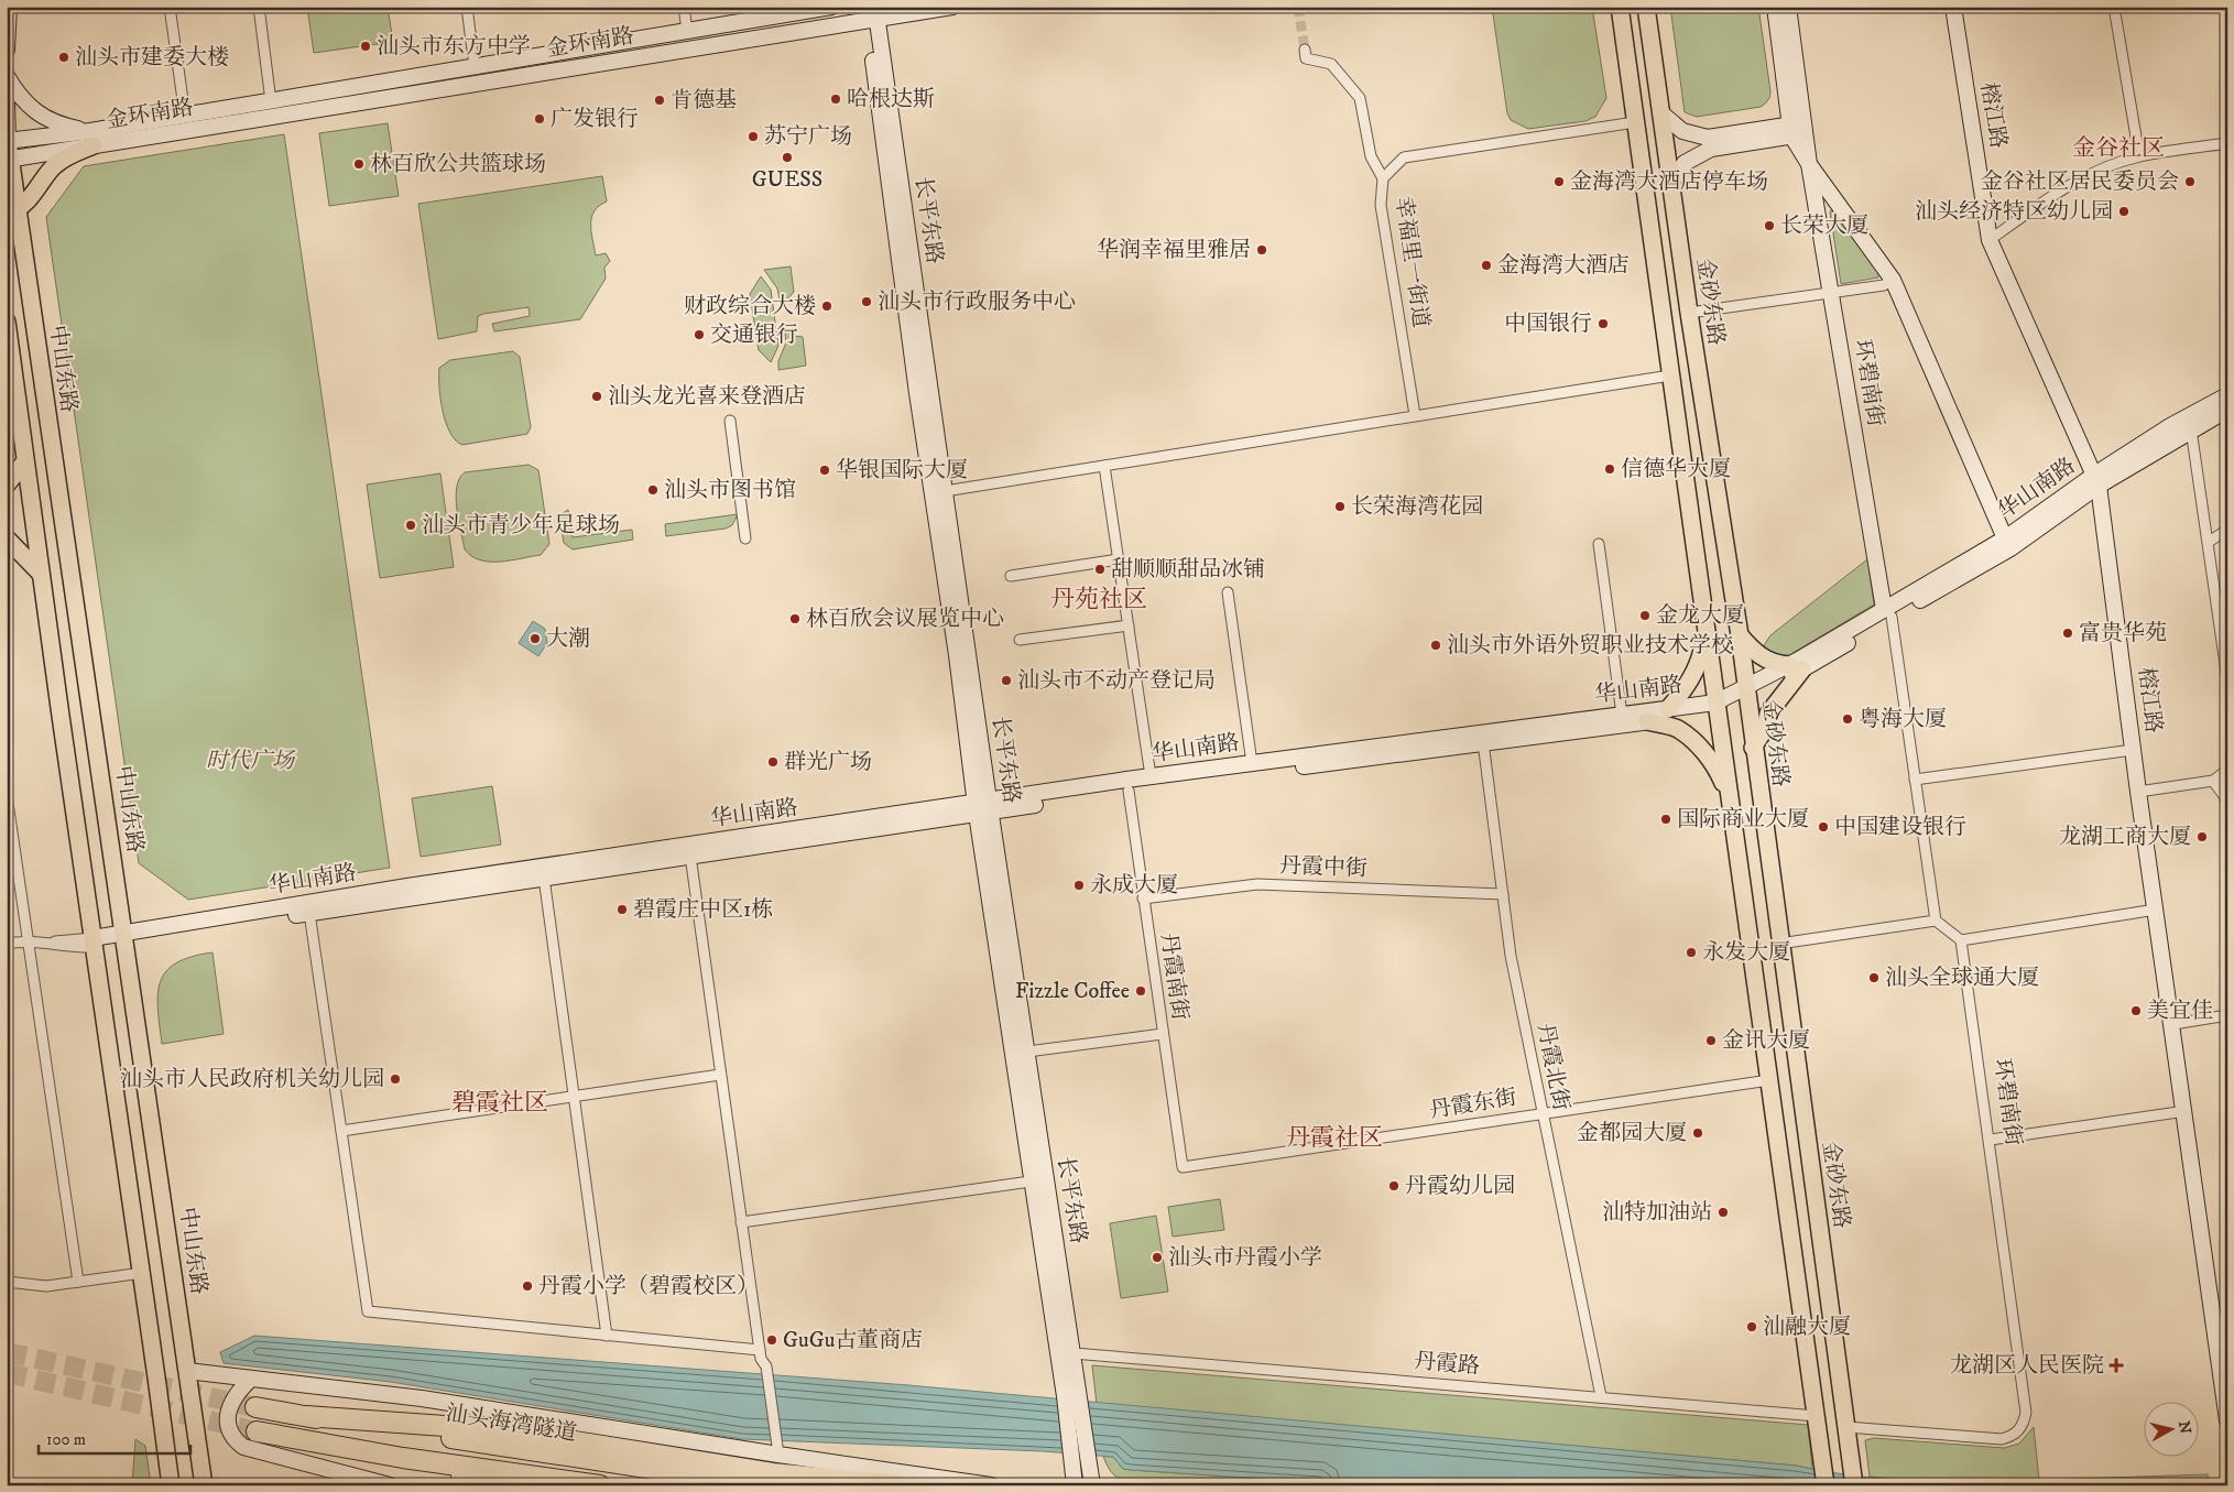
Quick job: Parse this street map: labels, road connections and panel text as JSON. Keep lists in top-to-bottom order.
{
  "streets": {
    "highway": ["汕头海湾隧道"],
    "main road": ["金砂东路", "中山东路"],
    "street": [
      "金环南路",
      "榕江路",
      "长平东路",
      "幸福里一街道",
      "环碧南街",
      "华山南路",
      "丹霞中街",
      "丹霞南街",
      "丹霞北街",
      "丹霞东街",
      "丹霞路"
    ]
  },
  "crossings": [
    ["金环南路", "长平东路"],
    ["金环南路", "中山东路"],
    ["榕江路", "华山南路"],
    ["长平东路", "华山南路"],
    ["长平东路", "丹霞路"],
    ["金砂东路", "环碧南街"],
    ["金砂东路", "华山南路"],
    ["中山东路", "华山南路"],
    ["环碧南街", "华山南路"],
    ["华山南路", "丹霞南街"],
    ["华山南路", "丹霞北街"],
    ["丹霞中街", "丹霞南街"],
    ["丹霞中街", "丹霞北街"],
    ["丹霞南街", "丹霞东街"],
    ["丹霞北街", "丹霞东街"],
    ["丹霞北街", "丹霞路"]
  ],
  "districts": [
    "金谷社区",
    "丹苑社区",
    "碧霞社区",
    "丹霞社区"
  ],
  "parks": ["时代广场"],
  "places": {
    "other": [
      "汕头市东方中学",
      "汕头市建委大楼",
      "哈根达斯",
      "肯德基",
      "广发银行",
      "苏宁广场",
      "GUESS",
      "林百欣公共篮球场",
      "金海湾大酒店停车场",
      "金谷社区居民委员会",
      "汕头经济特区幼儿园",
      "长荣大厦",
      "华润幸福里雅居",
      "金海湾大酒店",
      "汕头市行政服务中心",
      "财政综合大楼",
      "中国银行",
      "交通银行",
      "汕头龙光喜来登酒店",
      "信德华大厦",
      "华银国际大厦",
      "汕头市图书馆",
      "长荣海湾花园",
      "汕头市青少年足球场",
      "甜顺顺甜品冰铺",
      "金龙大厦",
      "林百欣会议展览中心",
      "富贵华苑",
      "大潮",
      "汕头市外语外贸职业技术学校",
      "汕头市不动产登记局",
      "粤海大厦",
      "群光广场",
      "国际商业大厦",
      "中国建设银行",
      "龙湖工商大厦",
      "永成大厦",
      "碧霞庄中区1栋",
      "永发大厦",
      "汕头全球通大厦",
      "Fizzle Coffee",
      "美宜佳",
      "金讯大厦",
      "汕头市人民政府机关幼儿园",
      "金都园大厦",
      "丹霞幼儿园",
      "汕特加油站",
      "汕头市丹霞小学",
      "丹霞小学（碧霞校区）",
      "汕融大厦",
      "GuGu古董商店"
    ],
    "health": ["龙湖区人民医院"]
  },
  "scale_bar": "100 m",
  "north": "right"
}
